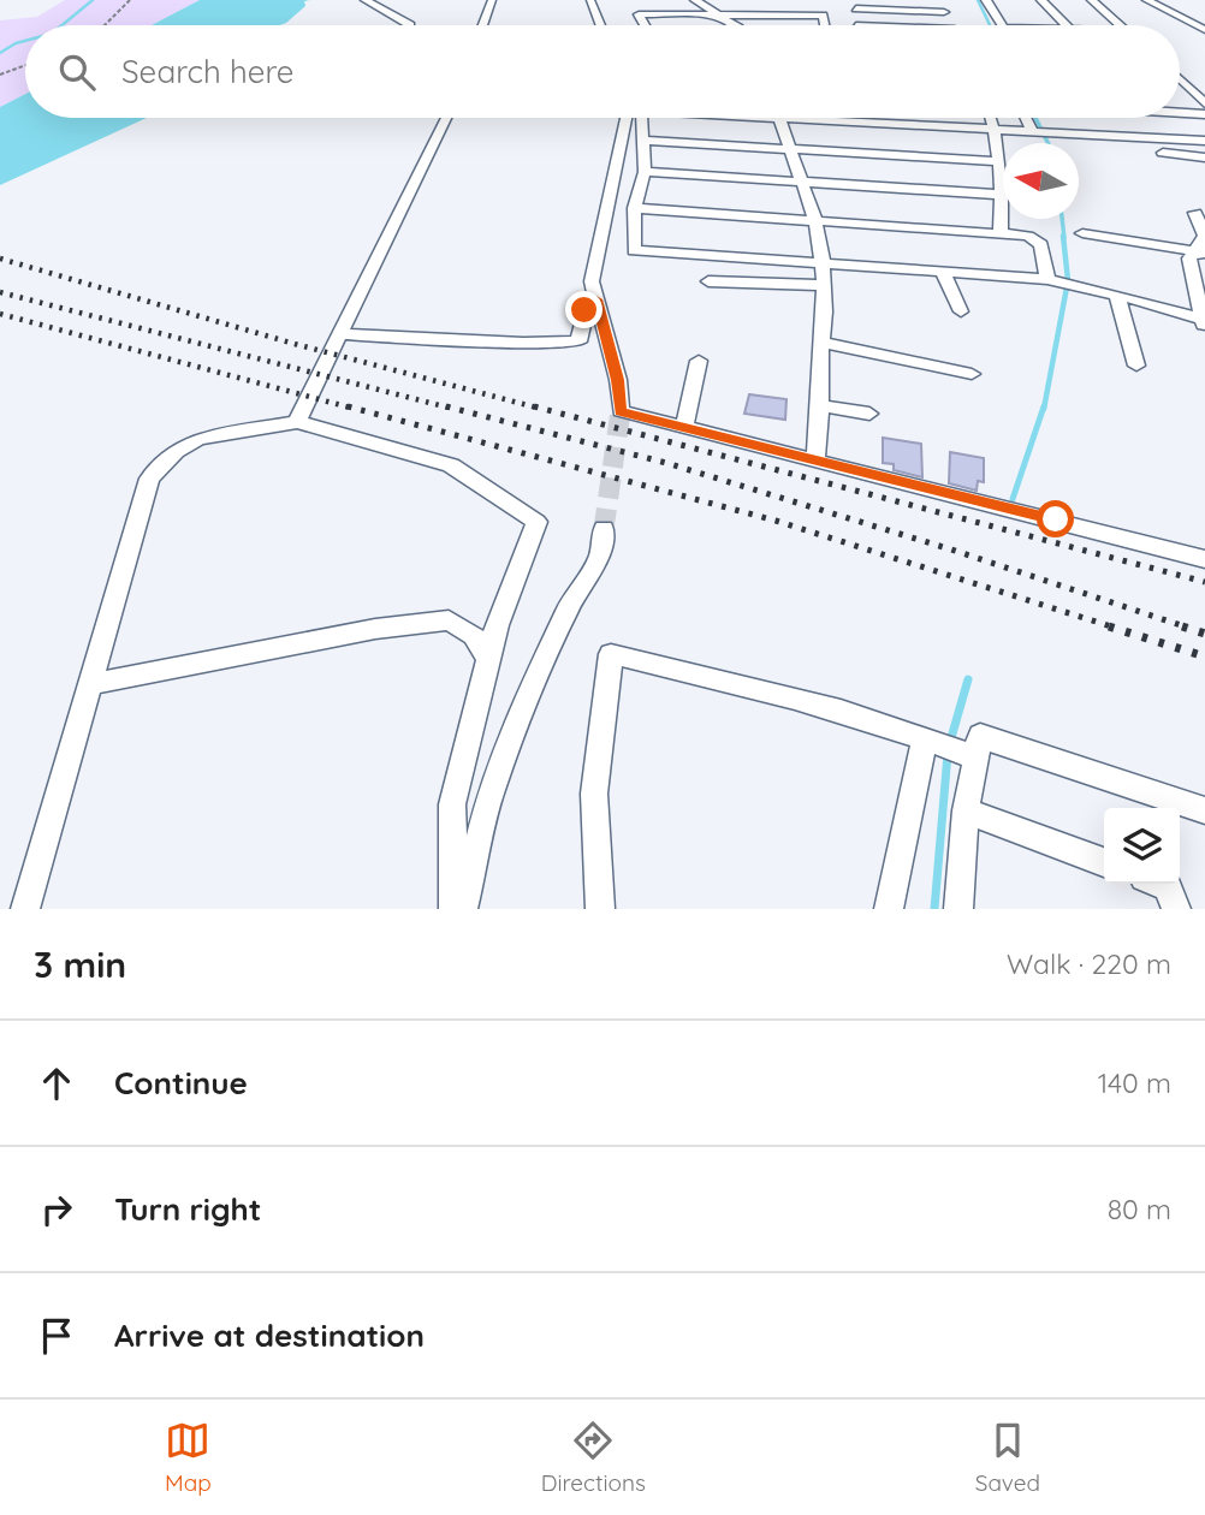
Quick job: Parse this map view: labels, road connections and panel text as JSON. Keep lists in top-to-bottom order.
{
  "north": "left",
  "page": {
    "search": "Search here",
    "heading": ["3 min", "Walk · 220 m"],
    "list": [
      ["Continue", "140 m"],
      ["Turn right", "80 m"],
      "Arrive at destination"
    ],
    "nav": ["Map", "Directions", "Saved"]
  }
}
